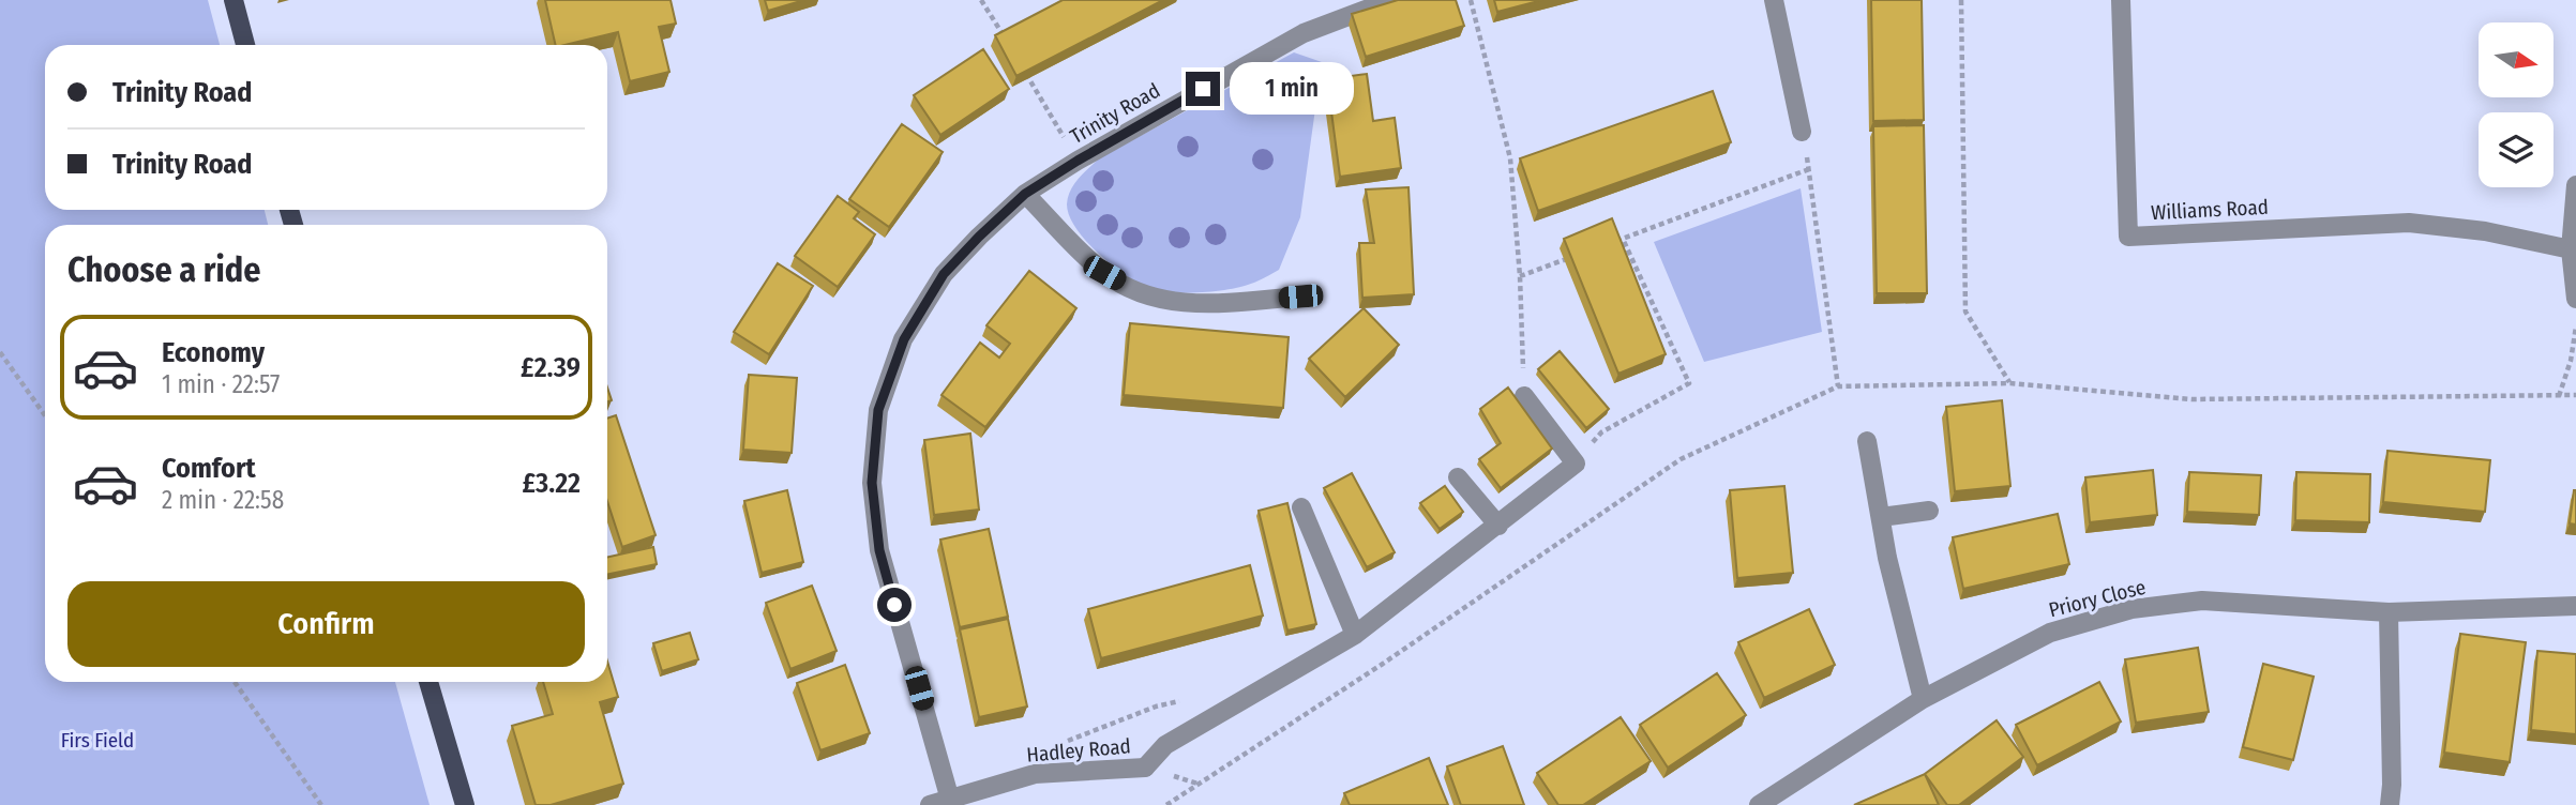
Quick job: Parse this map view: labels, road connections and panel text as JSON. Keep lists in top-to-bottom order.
{
  "streets": {
    "street": [
      "Trinity Road",
      "Williams Road",
      "Priory Close",
      "Hadley Road"
    ]
  },
  "crossings": [
    ["Trinity Road", "Hadley Road"]
  ],
  "parks": ["Firs Field"],
  "north": "right",
  "page": {
    "banner": ["Trinity Road", "Trinity Road"],
    "bubble": "1 min",
    "heading": "Choose a ride",
    "list": [
      {
        "name": "Economy",
        "note": "1 min · 22:57",
        "value": "£2.39"
      },
      {
        "name": "Comfort",
        "note": "2 min · 22:58",
        "value": "£3.22"
      }
    ],
    "buttons": "Confirm"
  }
}
